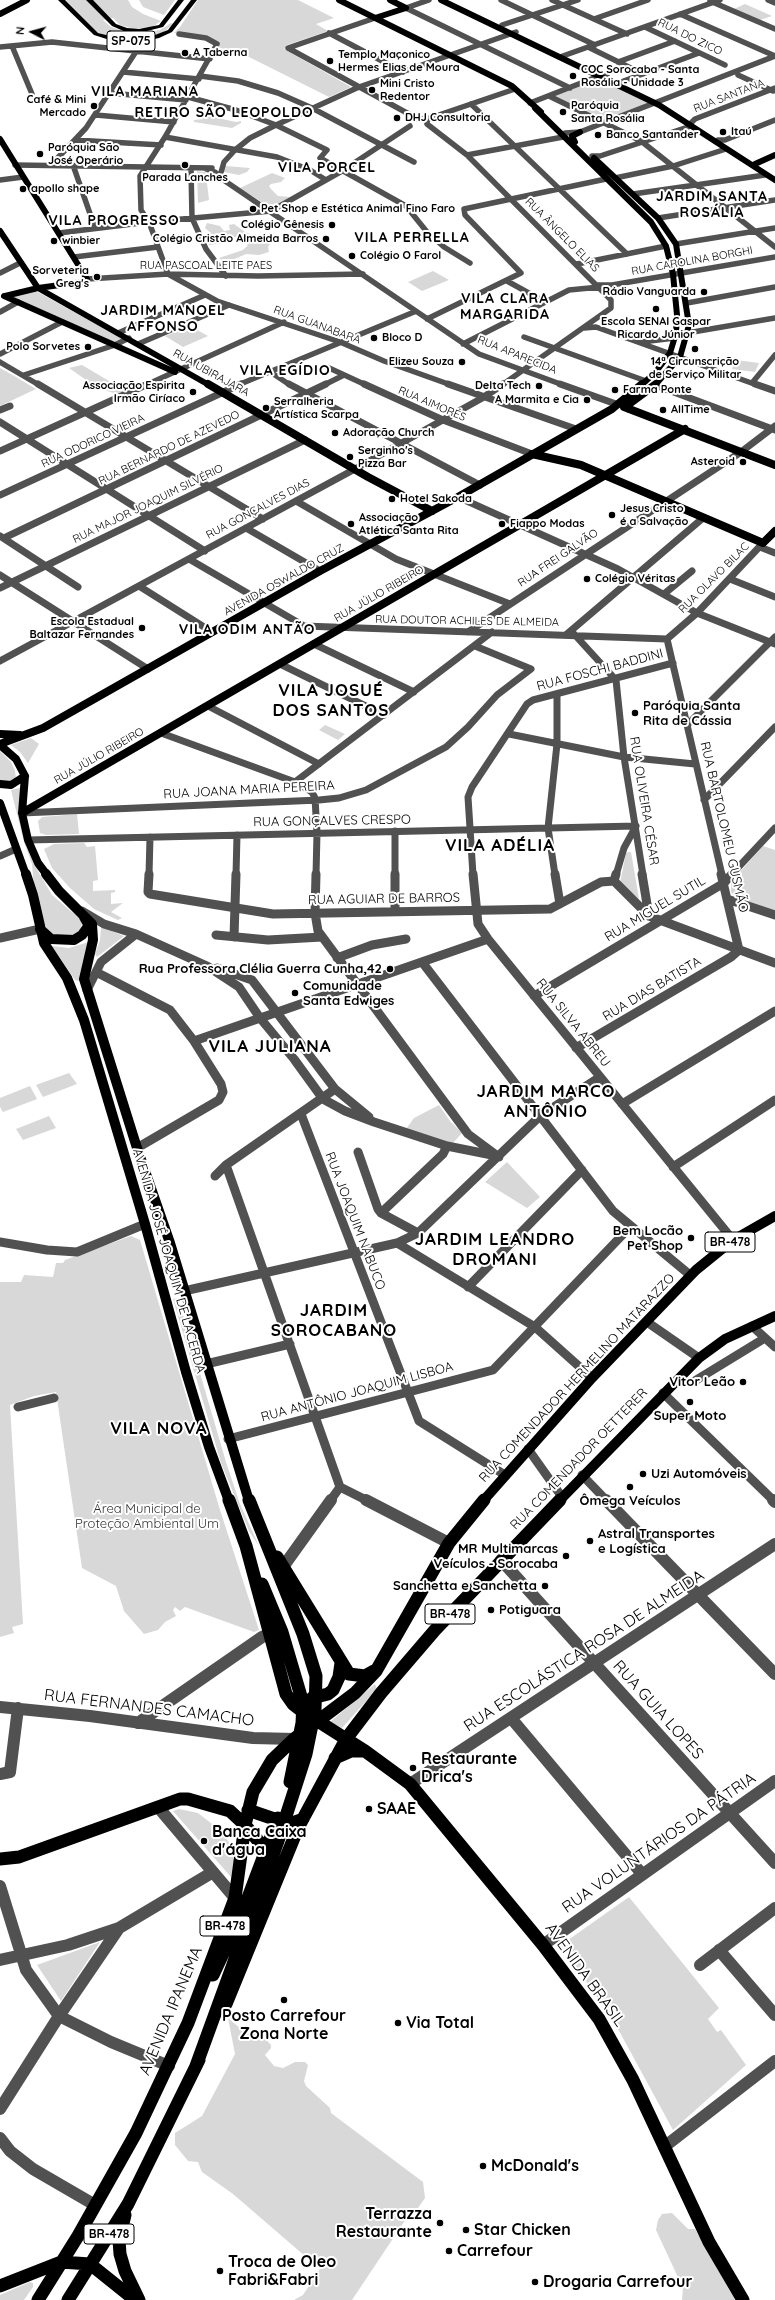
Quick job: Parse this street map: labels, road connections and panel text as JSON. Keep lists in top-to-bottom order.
{
  "streets": {
    "highway": ["SP-075"],
    "main road": [
      "RUA PASCOAL LEITE PAES",
      "RUA APARECIDA",
      "RUA UBIRAJARA",
      "RUA OLAVO BILAC",
      "AVENIDA OSWALDO CRUZ",
      "RUA JÚLIO RIBEIRO",
      "BR-478",
      "AVENIDA JOSÉ JOAQUIM DE LACERDA",
      "RUA COMENDADOR HERMELINO MATARAZZO",
      "RUA COMENDADOR OETTERER",
      "AVENIDA BRASIL",
      "AVENIDA IPANEMA"
    ],
    "street": [
      "RUA DO ZICO",
      "RUA SANTANA",
      "RUA ÂNGELO ELIAS",
      "RUA CAROLINA BORGHI",
      "RUA GUANABARA",
      "RUA AIMORÉS",
      "RUA ODORICO VIEIRA",
      "RUA BERNARDO DE AZEVEDO",
      "RUA MAJOR JOAQUIM SILVÉRIO",
      "RUA GONÇALVES DIAS",
      "RUA FREI GALVÃO",
      "RUA DOUTOR ACHILES DE ALMEIDA",
      "RUA FOSCHI BADDINI",
      "RUA JOANA MARIA PEREIRA",
      "RUA OLIVEIRA CÉSAR",
      "RUA GONÇALVES CRESPO",
      "RUA BARTOLOMEU GUSMÃO",
      "RUA AGUIAR DE BARROS",
      "RUA MIGUEL SUTIL",
      "RUA DIAS BATISTA",
      "RUA SILVA ABREU",
      "RUA JOAQUIM NABUCO",
      "RUA ANTÔNIO JOAQUIM LISBOA",
      "RUA ESCOLÁSTICA ROSA DE ALMEIDA",
      "RUA FERNANDES CAMACHO",
      "RUA GUIA LOPES",
      "RUA VOLUNTÁRIOS DA PÁTRIA"
    ]
  },
  "crossings": [
    ["RUA DO ZICO", "RUA SANTANA"],
    ["RUA ÂNGELO ELIAS", "RUA CAROLINA BORGHI"],
    ["RUA ÂNGELO ELIAS", "RUA APARECIDA"],
    ["RUA ÂNGELO ELIAS", "RUA GONÇALVES DIAS"],
    ["RUA CAROLINA BORGHI", "RUA APARECIDA"],
    ["RUA CAROLINA BORGHI", "AVENIDA OSWALDO CRUZ"],
    ["RUA PASCOAL LEITE PAES", "RUA GUANABARA"],
    ["RUA PASCOAL LEITE PAES", "RUA APARECIDA"],
    ["RUA PASCOAL LEITE PAES", "RUA UBIRAJARA"],
    ["RUA GUANABARA", "RUA ODORICO VIEIRA"],
    ["RUA GUANABARA", "RUA GONÇALVES DIAS"],
    ["RUA GUANABARA", "AVENIDA OSWALDO CRUZ"],
    ["RUA APARECIDA", "RUA ODORICO VIEIRA"],
    ["RUA APARECIDA", "RUA GONÇALVES DIAS"],
    ["RUA APARECIDA", "RUA FREI GALVÃO"],
    ["RUA APARECIDA", "AVENIDA OSWALDO CRUZ"],
    ["RUA APARECIDA", "RUA JÚLIO RIBEIRO"],
    ["RUA UBIRAJARA", "RUA ODORICO VIEIRA"],
    ["RUA UBIRAJARA", "RUA BERNARDO DE AZEVEDO"],
    ["RUA UBIRAJARA", "RUA MAJOR JOAQUIM SILVÉRIO"],
    ["RUA UBIRAJARA", "RUA GONÇALVES DIAS"],
    ["RUA UBIRAJARA", "AVENIDA OSWALDO CRUZ"],
    ["RUA AIMORÉS", "RUA BERNARDO DE AZEVEDO"],
    ["RUA AIMORÉS", "RUA GONÇALVES DIAS"],
    ["RUA AIMORÉS", "AVENIDA OSWALDO CRUZ"],
    ["RUA GONÇALVES DIAS", "RUA DOUTOR ACHILES DE ALMEIDA"],
    ["RUA FREI GALVÃO", "RUA DOUTOR ACHILES DE ALMEIDA"],
    ["RUA OLAVO BILAC", "RUA DOUTOR ACHILES DE ALMEIDA"],
    ["RUA OLAVO BILAC", "RUA BARTOLOMEU GUSMÃO"],
    ["AVENIDA OSWALDO CRUZ", "RUA DOUTOR ACHILES DE ALMEIDA"],
    ["RUA JÚLIO RIBEIRO", "RUA DOUTOR ACHILES DE ALMEIDA"],
    ["RUA JÚLIO RIBEIRO", "RUA JOANA MARIA PEREIRA"],
    ["RUA JÚLIO RIBEIRO", "AVENIDA JOSÉ JOAQUIM DE LACERDA"],
    ["RUA DOUTOR ACHILES DE ALMEIDA", "RUA BARTOLOMEU GUSMÃO"],
    ["RUA FOSCHI BADDINI", "RUA OLIVEIRA CÉSAR"],
    ["RUA FOSCHI BADDINI", "RUA BARTOLOMEU GUSMÃO"],
    ["RUA FOSCHI BADDINI", "RUA SILVA ABREU"],
    ["RUA JOANA MARIA PEREIRA", "AVENIDA JOSÉ JOAQUIM DE LACERDA"],
    ["RUA OLIVEIRA CÉSAR", "RUA GONÇALVES CRESPO"],
    ["RUA GONÇALVES CRESPO", "RUA AGUIAR DE BARROS"],
    ["RUA GONÇALVES CRESPO", "RUA SILVA ABREU"],
    ["RUA GONÇALVES CRESPO", "AVENIDA JOSÉ JOAQUIM DE LACERDA"],
    ["RUA BARTOLOMEU GUSMÃO", "RUA MIGUEL SUTIL"],
    ["RUA BARTOLOMEU GUSMÃO", "RUA DIAS BATISTA"],
    ["RUA AGUIAR DE BARROS", "RUA SILVA ABREU"],
    ["RUA MIGUEL SUTIL", "RUA SILVA ABREU"],
    ["RUA DIAS BATISTA", "RUA SILVA ABREU"],
    ["RUA SILVA ABREU", "RUA COMENDADOR HERMELINO MATARAZZO"],
    ["RUA JOAQUIM NABUCO", "RUA COMENDADOR HERMELINO MATARAZZO"],
    ["RUA JOAQUIM NABUCO", "RUA ANTÔNIO JOAQUIM LISBOA"],
    ["BR-478", "AVENIDA JOSÉ JOAQUIM DE LACERDA"],
    ["BR-478", "RUA COMENDADOR OETTERER"],
    ["BR-478", "AVENIDA BRASIL"],
    ["AVENIDA JOSÉ JOAQUIM DE LACERDA", "RUA COMENDADOR HERMELINO MATARAZZO"],
    ["AVENIDA JOSÉ JOAQUIM DE LACERDA", "RUA ANTÔNIO JOAQUIM LISBOA"],
    ["AVENIDA JOSÉ JOAQUIM DE LACERDA", "RUA COMENDADOR OETTERER"],
    ["AVENIDA JOSÉ JOAQUIM DE LACERDA", "AVENIDA BRASIL"],
    ["AVENIDA JOSÉ JOAQUIM DE LACERDA", "AVENIDA IPANEMA"],
    ["RUA COMENDADOR HERMELINO MATARAZZO", "AVENIDA IPANEMA"],
    ["RUA COMENDADOR OETTERER", "RUA GUIA LOPES"],
    ["RUA COMENDADOR OETTERER", "AVENIDA BRASIL"],
    ["RUA ESCOLÁSTICA ROSA DE ALMEIDA", "RUA GUIA LOPES"],
    ["RUA ESCOLÁSTICA ROSA DE ALMEIDA", "AVENIDA BRASIL"],
    ["RUA FERNANDES CAMACHO", "AVENIDA IPANEMA"],
    ["RUA GUIA LOPES", "RUA VOLUNTÁRIOS DA PÁTRIA"],
    ["RUA VOLUNTÁRIOS DA PÁTRIA", "AVENIDA BRASIL"]
  ],
  "districts": [
    "VILA MARIANA",
    "RETIRO SÃO LEOPOLDO",
    "VILA PORCEL",
    "JARDIM SANTA ROSÁLIA",
    "VILA PROGRESSO",
    "VILA PERRELLA",
    "VILA CLARA MARGARIDA",
    "JARDIM MANOEL AFFONSO",
    "VILA EGÍDIO",
    "VILA ODIM ANTÃO",
    "VILA JOSUÉ DOS SANTOS",
    "VILA ADÉLIA",
    "VILA JULIANA",
    "JARDIM MARCO ANTÔNIO",
    "JARDIM LEANDRO DROMANI",
    "JARDIM SOROCABANO",
    "VILA NOVA"
  ],
  "parks": ["Área Municipal de Proteção Ambiental Um"],
  "places": [
    "A Taberna",
    "Templo Maçonico Hermes Elias de Moura",
    "COC Sorocaba - Santa Rosália - Unidade 3",
    "Mini Cristo Redentor",
    "Café & Mini Mercado",
    "Paróquia Santa Rosália",
    "DHJ Consultoria",
    "Itaú",
    "Banco Santander",
    "Paróquia São José Operário",
    "Parada Lanches",
    "apollo shape",
    "Pet Shop e Estética Animal Fino Faro",
    "Colégio Gênesis",
    "Colégio Cristão Almeida Barros",
    "winbier",
    "Colégio O Farol",
    "Sorveteria Greg's",
    "Rádio Vanguarda",
    "Escola SENAI Gaspar Ricardo Júnior",
    "Bloco D",
    "Polo Sorvetes",
    "14ª Circunscrição de Serviço Militar",
    "Elizeu Souza",
    "Delta Tech",
    "Farma Ponte",
    "Associação Espirita Irmão Ciríaco",
    "A Marmita e Cia",
    "Serralheria Artística Scarpa",
    "AllTime",
    "Adoração Church",
    "Serginho's Pizza Bar",
    "Asteroid",
    "Hotel Sakoda",
    "Jesus Cristo é a Salvação",
    "Associação Atlética Santa Rita",
    "Fiappo Modas",
    "Colégio Véritas",
    "Escola Estadual Baltazar Fernandes",
    "Paróquia Santa Rita de Cássia",
    "Rua Professora Clélia Guerra Cunha,42",
    "Comunidade Santa Edwiges",
    "Bem Locão Pet Shop",
    "Vitor Leão",
    "Super Moto",
    "Uzi Automóveis",
    "Ômega Veículos",
    "Astral Transportes e Logística",
    "MR Multimarcas Veículos - Sorocaba",
    "Sanchetta e Sanchetta",
    "Potiguara",
    "Restaurante Drica's",
    "SAAE",
    "Banca Caixa d'água",
    "Posto Carrefour Zona Norte",
    "Via Total",
    "McDonald's",
    "Terrazza Restaurante",
    "Star Chicken",
    "Carrefour",
    "Troca de Oleo Fabri&Fabri",
    "Drogaria Carrefour"
  ],
  "north": "left"
}
